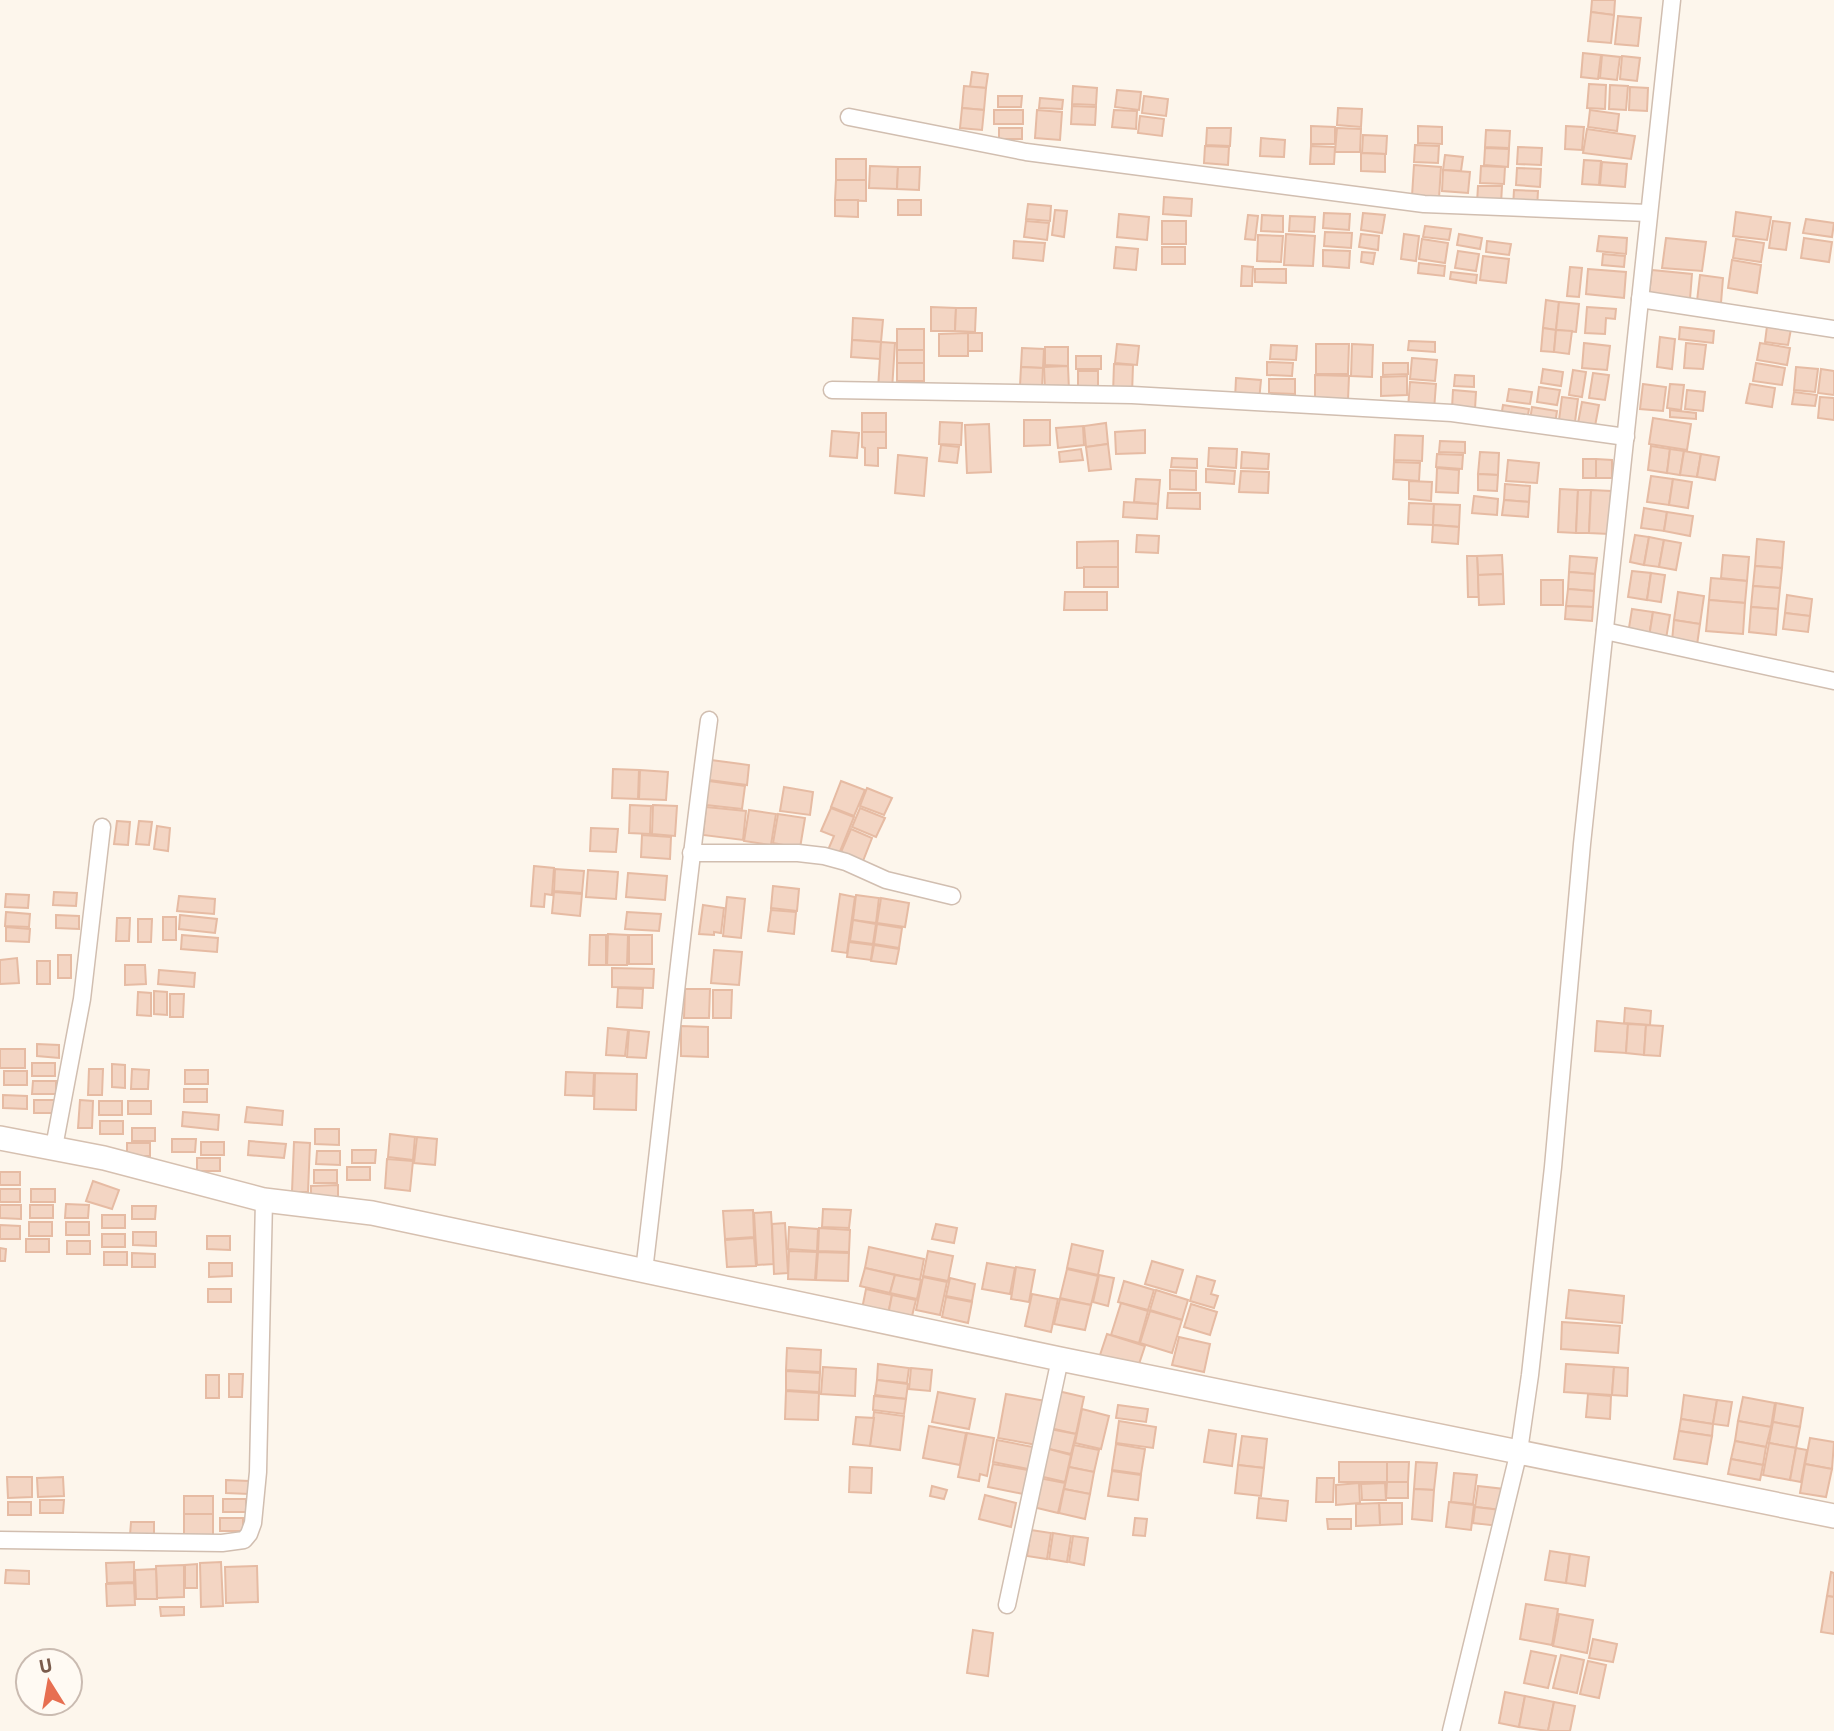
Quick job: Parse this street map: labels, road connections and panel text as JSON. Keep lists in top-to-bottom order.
{
  "north": "top"
}
